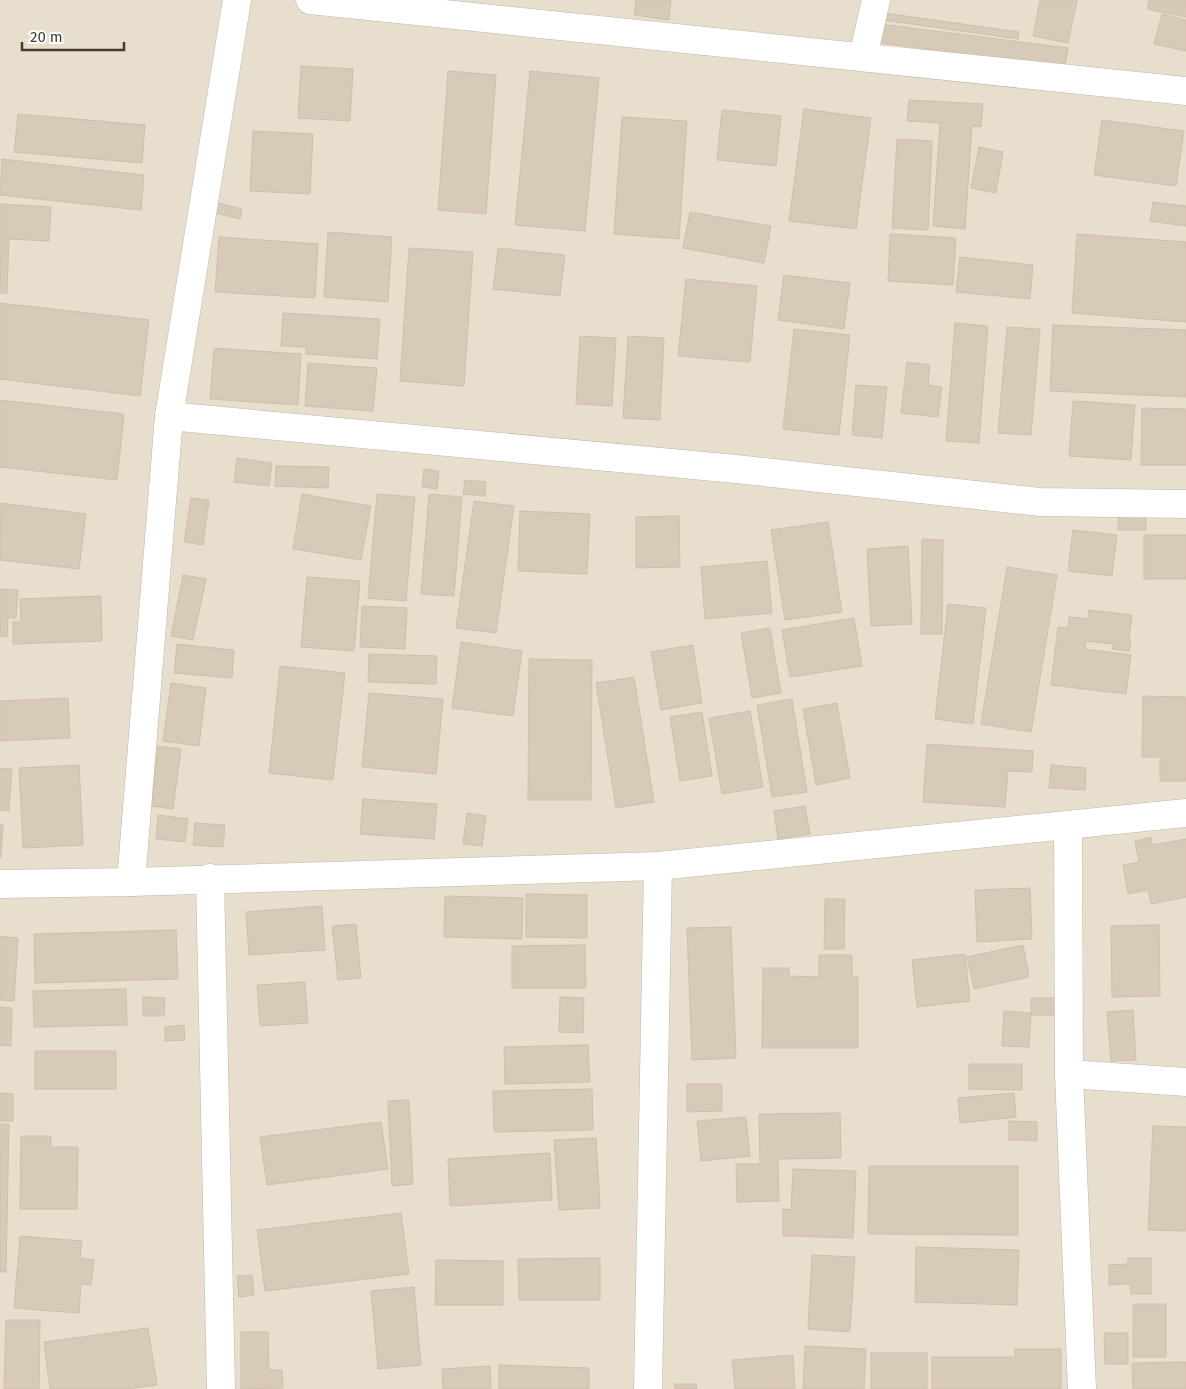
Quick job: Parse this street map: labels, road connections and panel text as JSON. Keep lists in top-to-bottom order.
{
  "scale_bar": "20 m"
}
